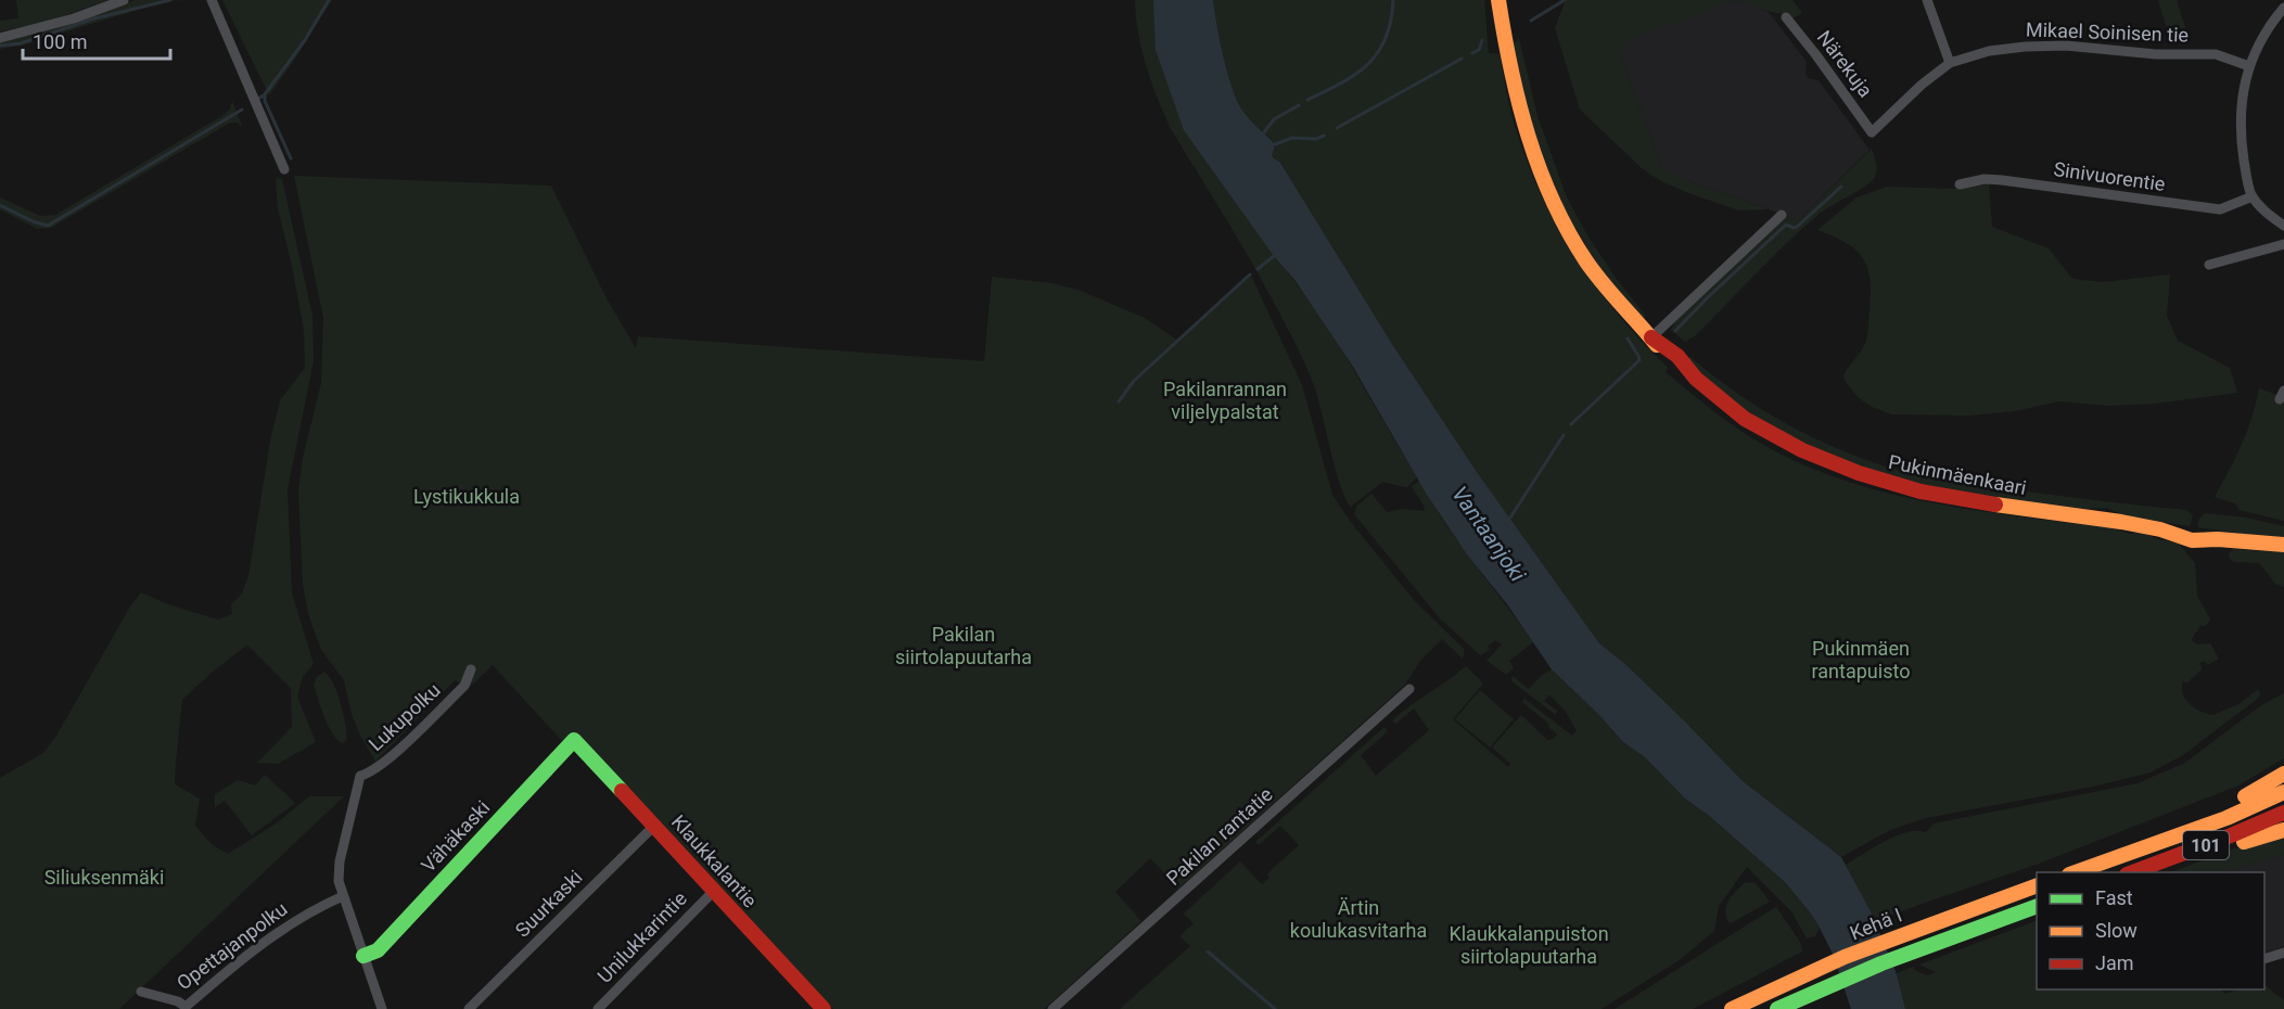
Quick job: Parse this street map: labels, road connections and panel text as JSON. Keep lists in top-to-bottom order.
{
  "streets": {
    "main road": [
      "Pukinmäenkaari",
      "Vähäkaski",
      "101",
      "Klaukkalantie",
      "Kehä I"
    ],
    "street": [
      "Mikael Soinisen tie",
      "Närekuja",
      "Sinivuorentie",
      "Lukupolku",
      "Pakilan rantatie",
      "Suurkaski",
      "Unilukkarintie",
      "Opettajanpolku"
    ]
  },
  "crossings": [
    ["Mikael Soinisen tie", "Närekuja"],
    ["Lukupolku", "Vähäkaski"],
    ["Lukupolku", "Opettajanpolku"],
    ["Vähäkaski", "Klaukkalantie"],
    ["Klaukkalantie", "Suurkaski"],
    ["Klaukkalantie", "Unilukkarintie"]
  ],
  "water": ["Vantaanjoki"],
  "parks": [
    "Pakilanrannan viljelypalstat",
    "Lystikukkula",
    "Pakilan siirtolapuutarha",
    "Pukinmäen rantapuisto",
    "Siliuksenmäki",
    "Ärtin koulukasvitarha",
    "Klaukkalanpuiston siirtolapuutarha"
  ],
  "legend": ["Fast", "Slow", "Jam"],
  "scale_bar": "100 m"
}
